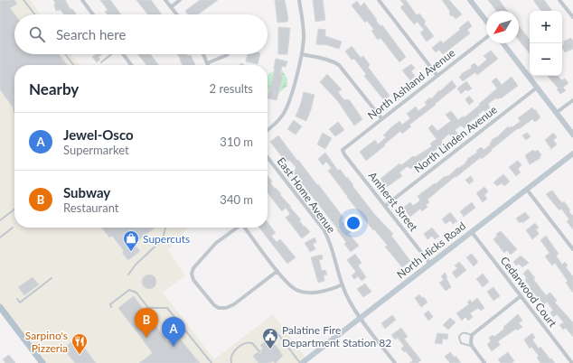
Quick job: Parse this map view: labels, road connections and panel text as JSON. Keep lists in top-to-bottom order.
{
  "streets": {
    "main road": ["North Hicks Road"],
    "street": [
      "North Ashland Avenue",
      "North Linden Avenue",
      "East Home Avenue",
      "Amherst Street",
      "Cedarwood Court"
    ]
  },
  "crossings": [
    ["North Ashland Avenue", "Amherst Street"],
    ["North Linden Avenue", "Amherst Street"],
    ["East Home Avenue", "North Hicks Road"],
    ["Amherst Street", "North Hicks Road"],
    ["North Hicks Road", "Cedarwood Court"]
  ],
  "places": {
    "shop": ["Supercuts"],
    "public building": ["Palatine Fire Department Station 82"],
    "restaurant": ["Sarpino's Pizzeria"]
  },
  "north": "bottom left",
  "page": {
    "map_buttons": ["+", "−"],
    "search": "Search here",
    "heading": ["Nearby", "2 results"],
    "list": [
      {
        "mark": "A",
        "name": "Jewel-Osco",
        "note": "Supermarket",
        "value": "310 m"
      },
      {
        "mark": "B",
        "name": "Subway",
        "note": "Restaurant",
        "value": "340 m"
      }
    ],
    "pins": ["B", "A"]
  }
}
